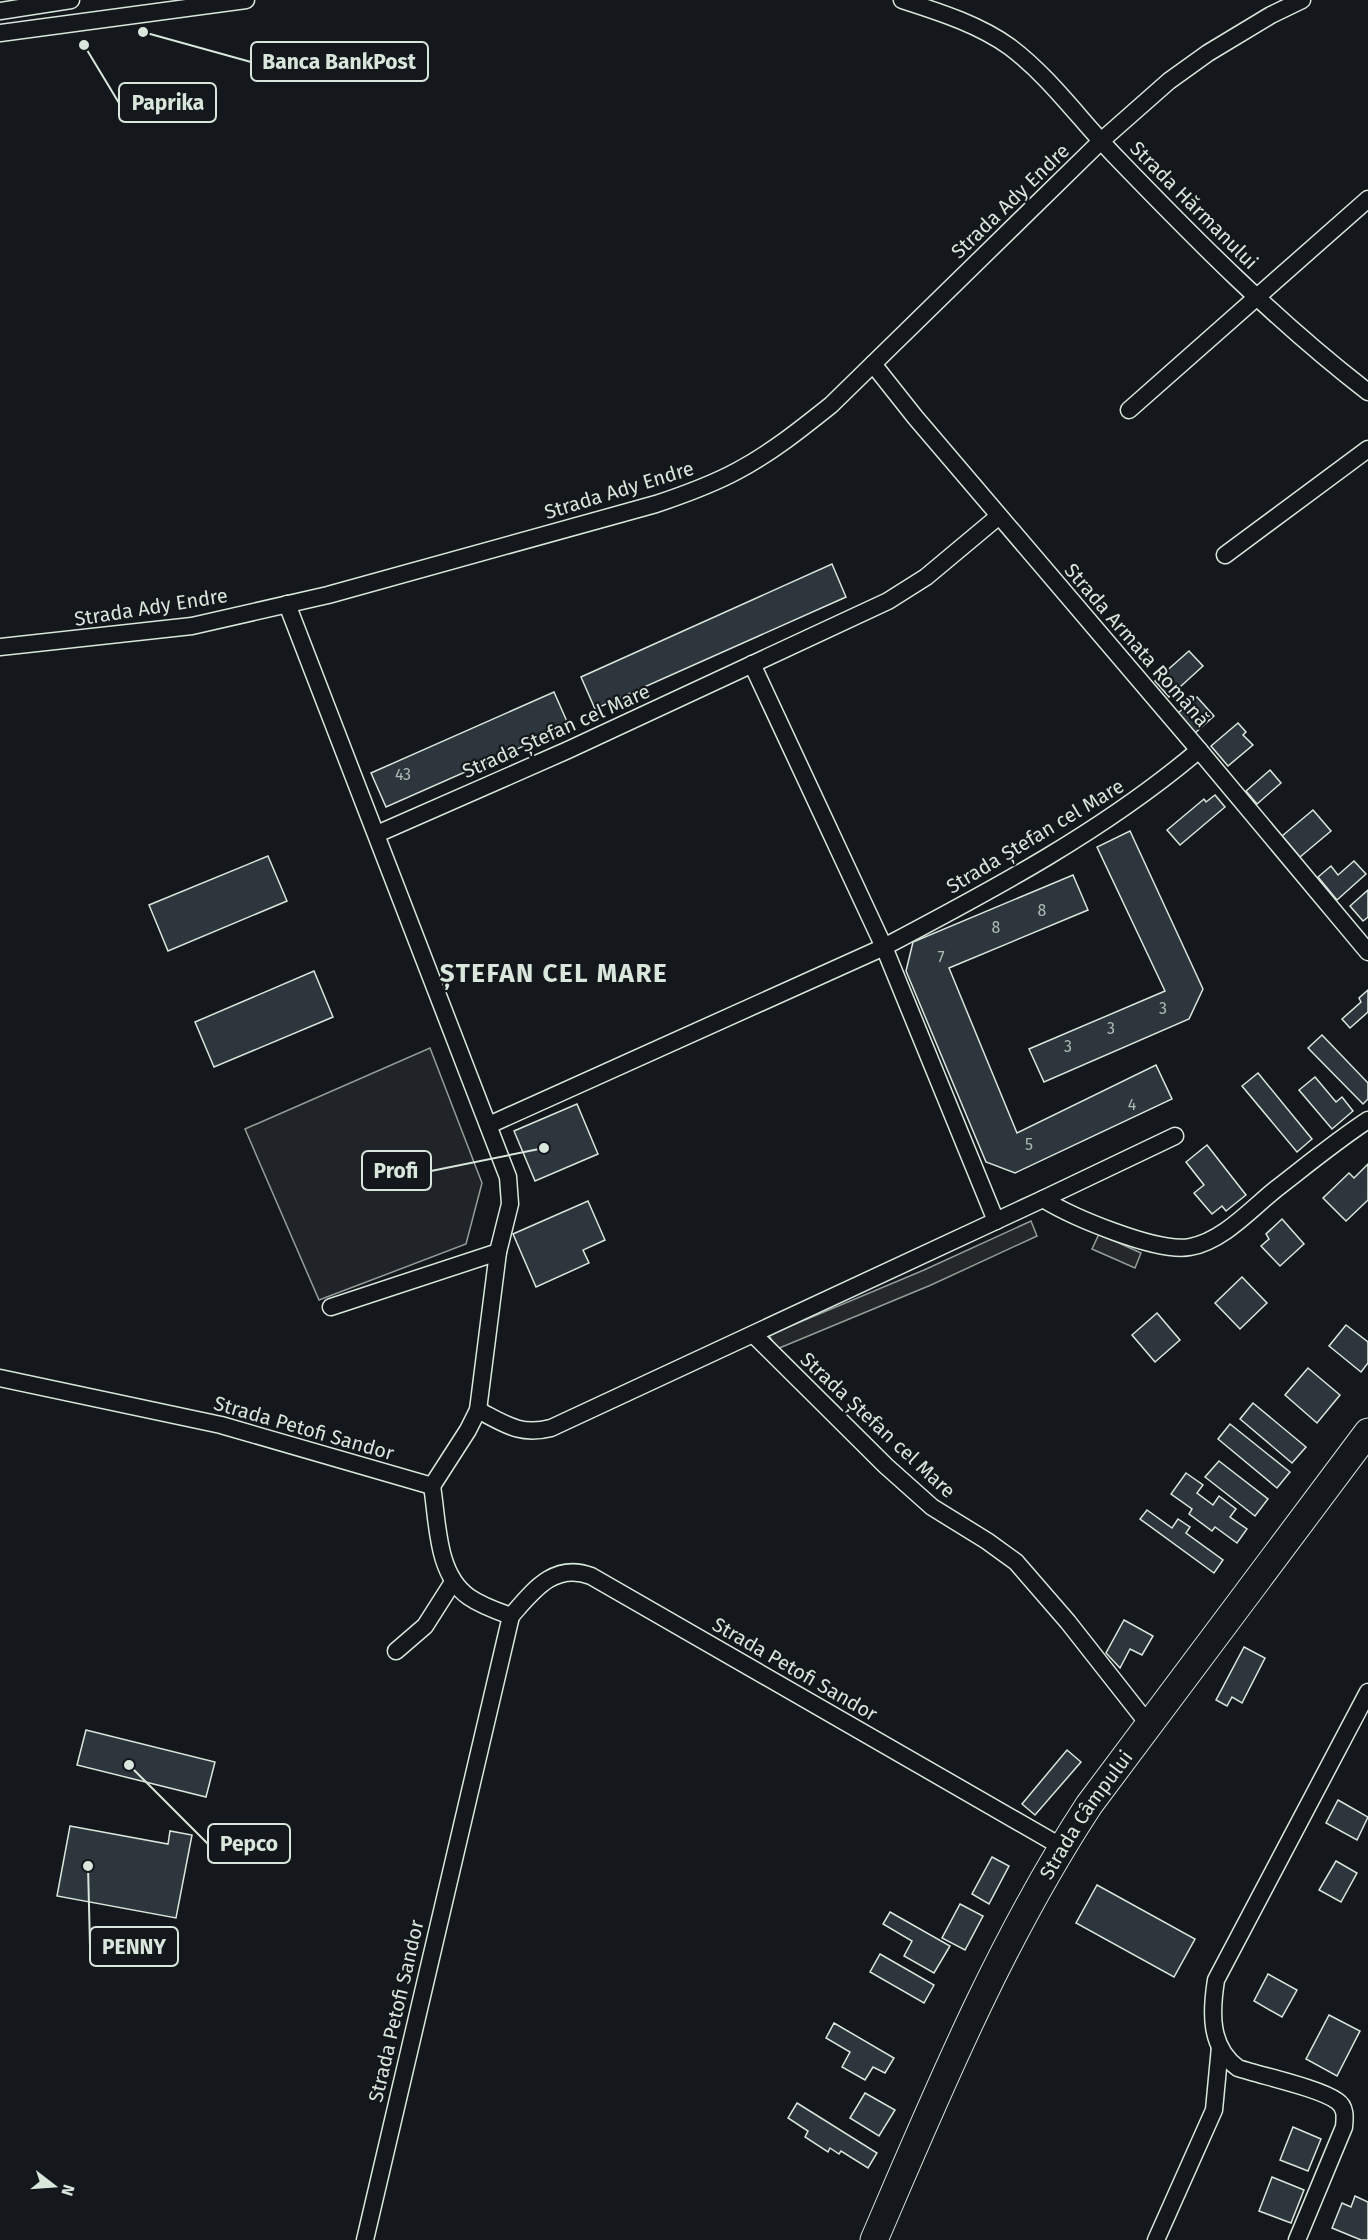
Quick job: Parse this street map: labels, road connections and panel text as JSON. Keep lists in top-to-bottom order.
{
  "streets": {
    "main road": ["Strada Câmpului"],
    "street": [
      "Strada Ady Endre",
      "Strada Hărmanului",
      "Strada Armata Română",
      "Strada Ștefan cel Mare",
      "Strada Petofi Sandor"
    ]
  },
  "crossings": [
    ["Strada Ady Endre", "Strada Hărmanului"],
    ["Strada Ady Endre", "Strada Armata Română"],
    ["Strada Armata Română", "Strada Ștefan cel Mare"],
    ["Strada Ștefan cel Mare", "Strada Câmpului"],
    ["Strada Petofi Sandor", "Strada Câmpului"]
  ],
  "districts": ["ȘTEFAN CEL MARE"],
  "places": [
    "Banca BankPost",
    "Paprika",
    "Profi",
    "Pepco",
    "PENNY"
  ],
  "house_numbers": [
    "43",
    "8",
    "8",
    "7",
    "3",
    "3",
    "3",
    "4",
    "5"
  ],
  "north": "right"
}
